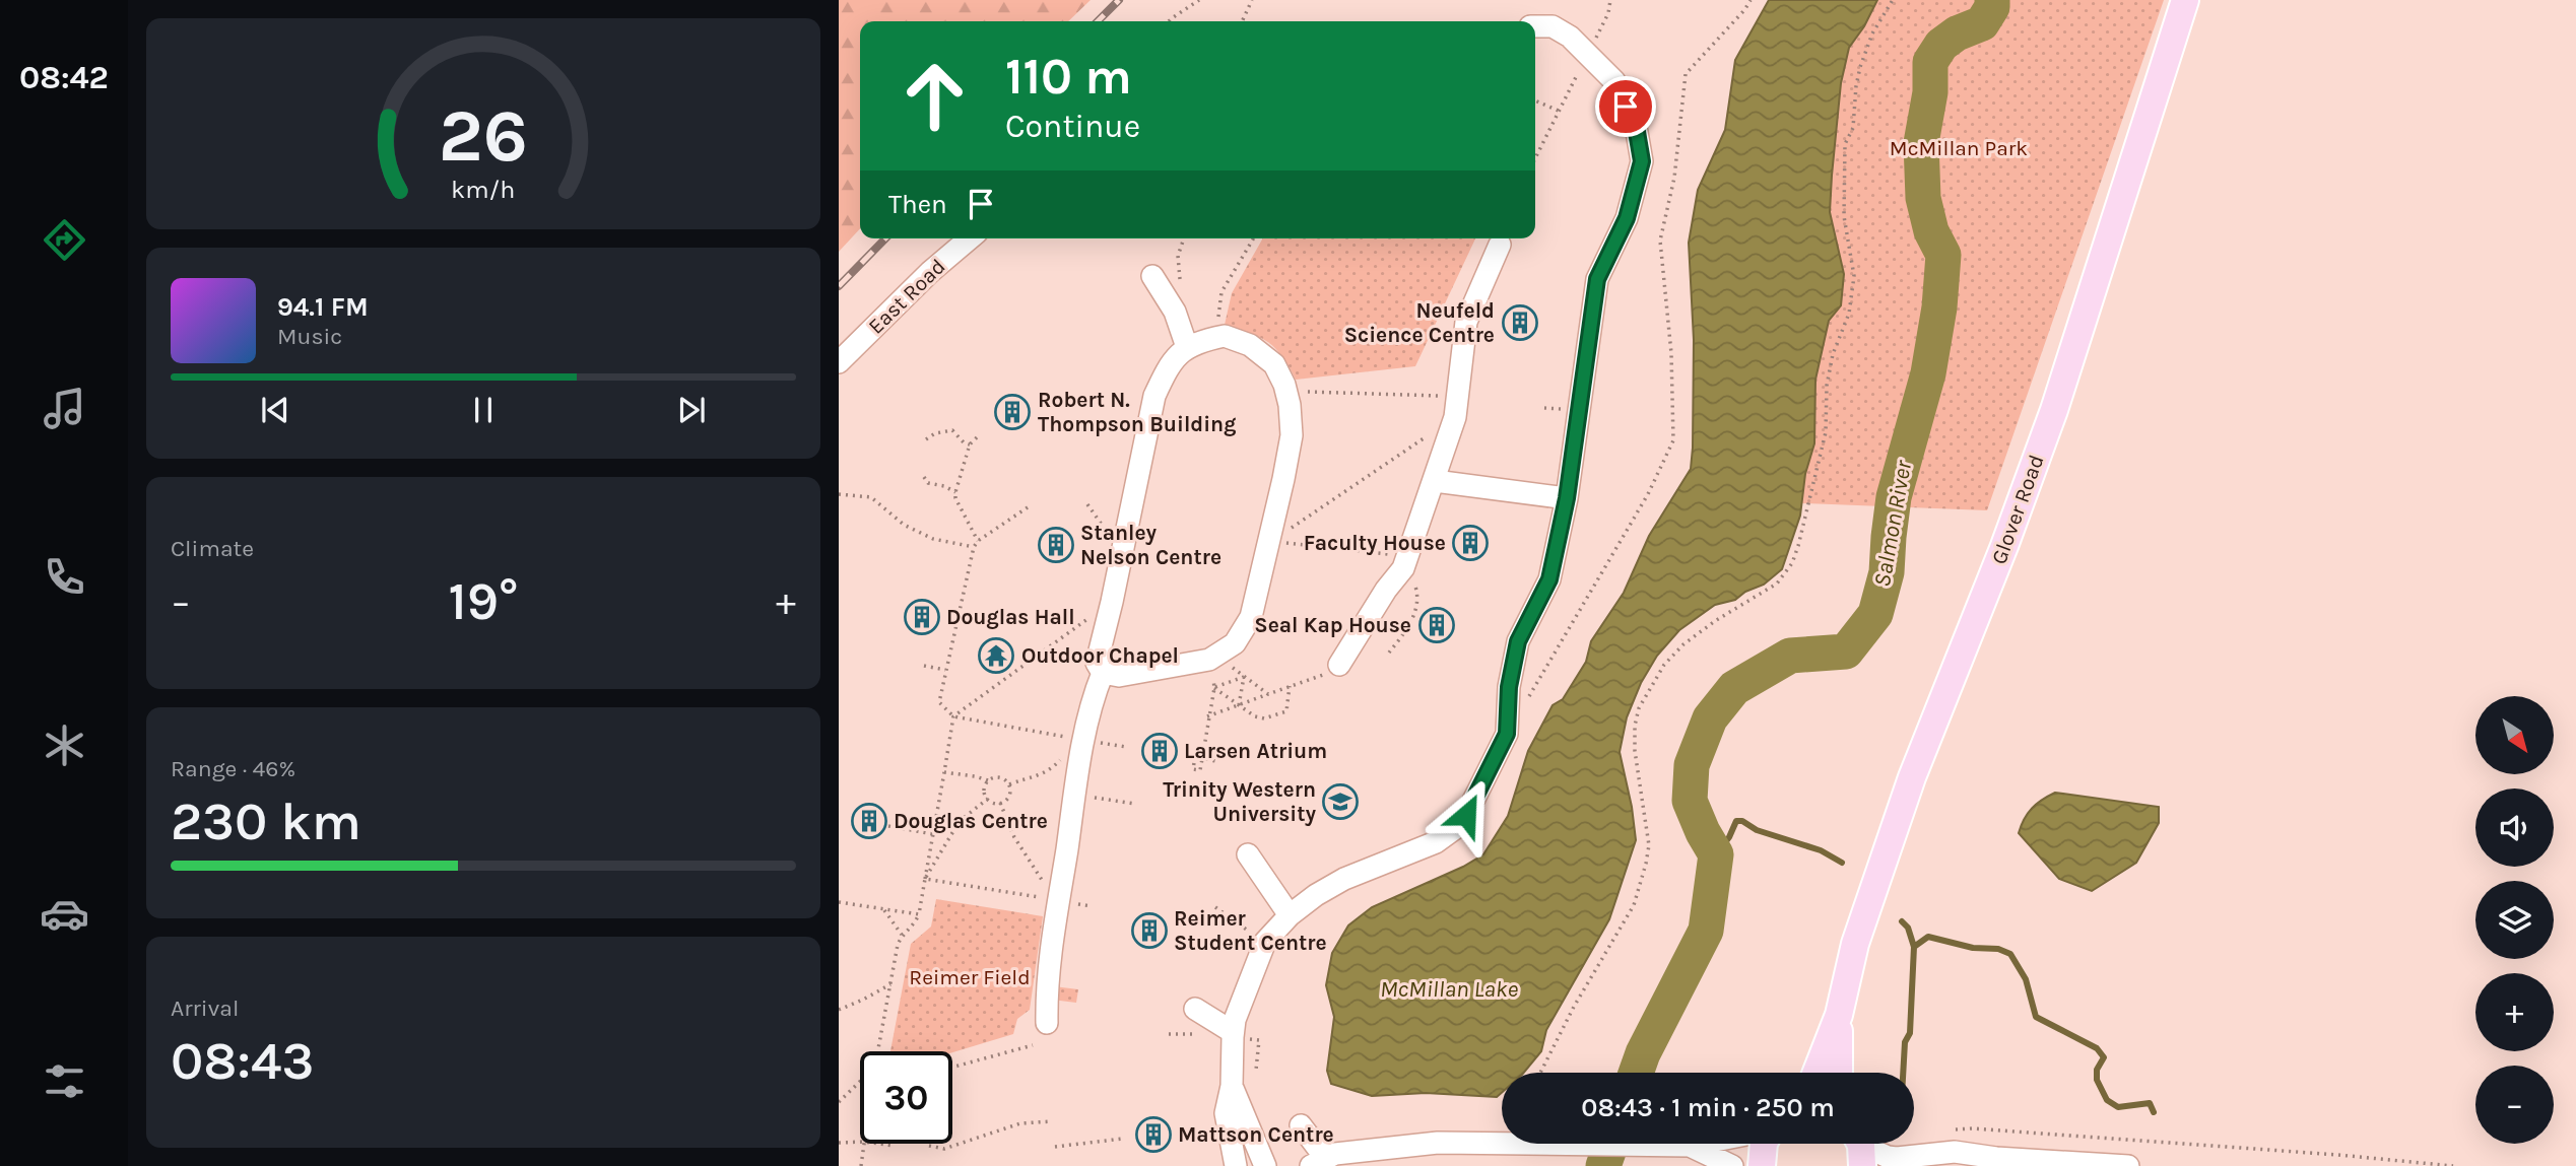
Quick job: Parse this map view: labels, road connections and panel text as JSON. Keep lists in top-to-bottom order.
{
  "streets": {
    "main road": ["Glover Road"],
    "street": ["East Road"]
  },
  "water": ["Salmon River", "McMillan Lake"],
  "parks": ["McMillan Park", "Reimer Field"],
  "places": {
    "building": [
      "Neufeld Science Centre",
      "Robert N. Thompson Building",
      "Faculty House",
      "Stanley Nelson Centre",
      "Douglas Hall",
      "Seal Kap House",
      "Larsen Atrium",
      "Douglas Centre",
      "Reimer Student Centre",
      "Mattson Centre"
    ],
    "temple": ["Outdoor Chapel"],
    "school or university": ["Trinity Western University"]
  },
  "north": "bottom right",
  "page": {
    "tabs": "08:42",
    "turn": ["110 m", "Continue"],
    "then": "Then",
    "song": ["94.1 FM", "Music"],
    "tile": [
      "Climate",
      ["Range · 46%", "230 km"],
      ["Arrival", "08:43"]
    ],
    "heat": ["−", "19°", "+"],
    "map_buttons": ["+", "−"],
    "limit": "30",
    "trip": "08:43 · 1 min · 250 m",
    "gauge": ["26", "km/h"]
  }
}
